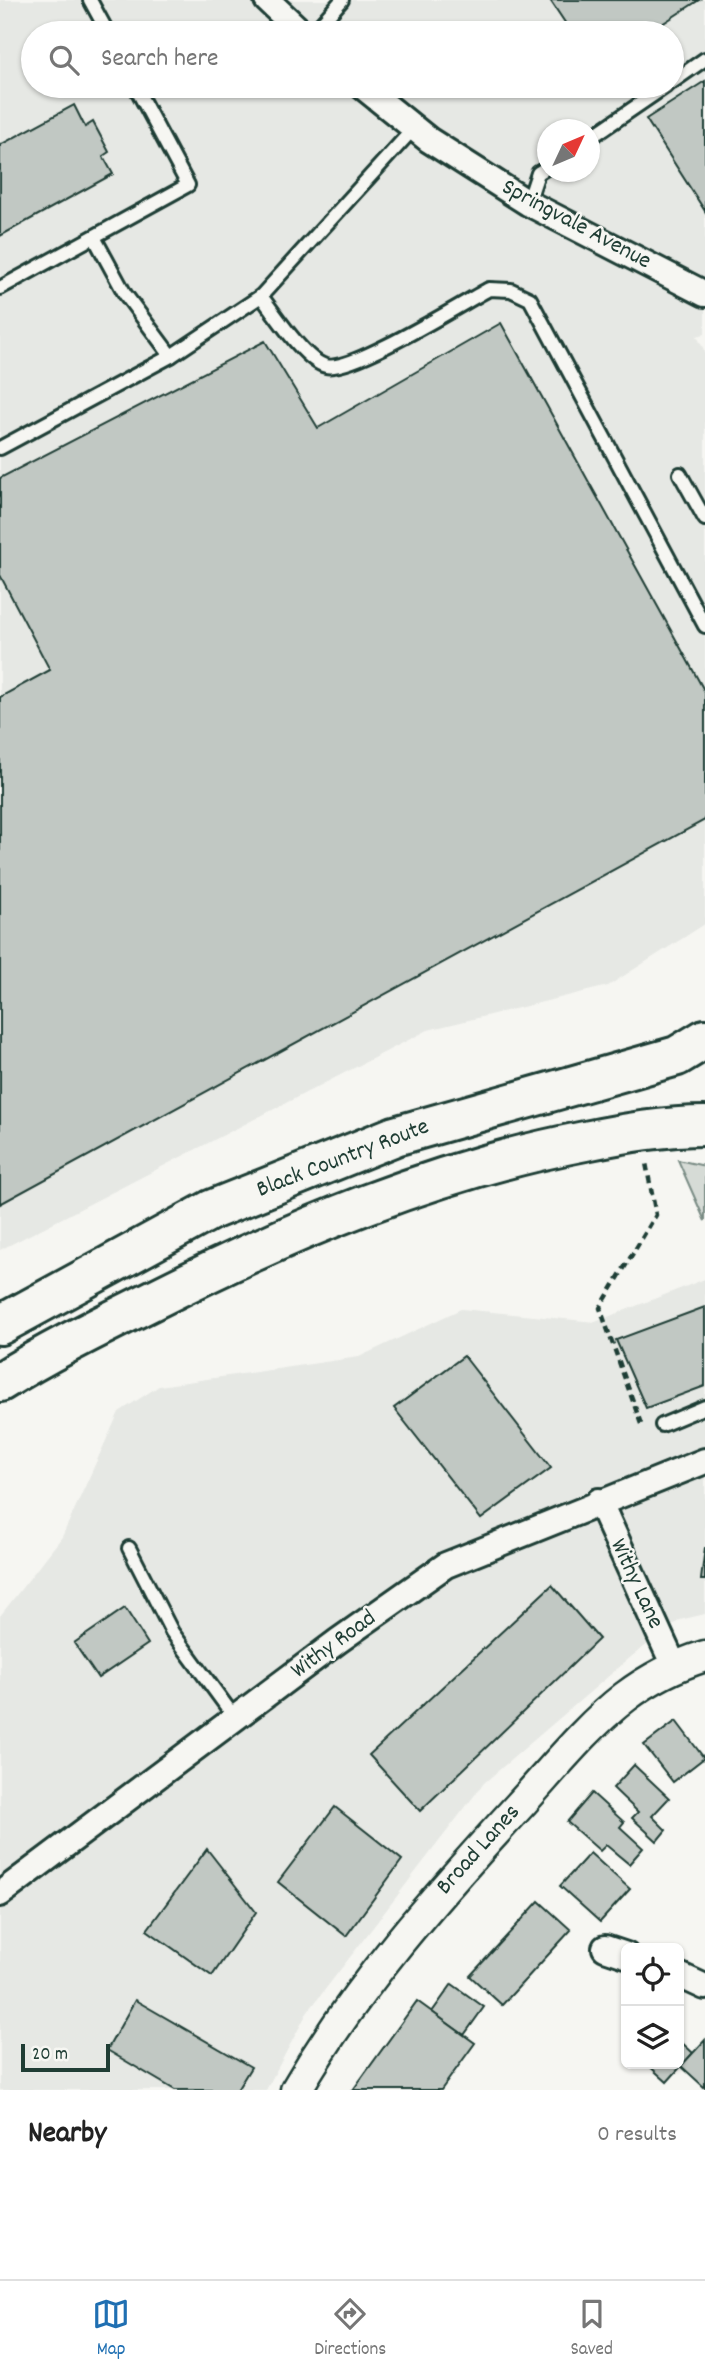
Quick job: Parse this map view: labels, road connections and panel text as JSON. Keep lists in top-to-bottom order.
{
  "streets": {
    "highway": ["Black Country Route"],
    "street": [
      "Springvale Avenue",
      "Withy Lane",
      "Withy Road",
      "Broad Lanes"
    ]
  },
  "crossings": [
    ["Withy Lane", "Withy Road"],
    ["Withy Lane", "Broad Lanes"]
  ],
  "scale_bar": "20 m",
  "north": "top right",
  "page": {
    "search": "Search here",
    "scale": "20 m",
    "heading": ["Nearby", "0 results"],
    "nav": ["Map", "Directions", "Saved"]
  }
}
